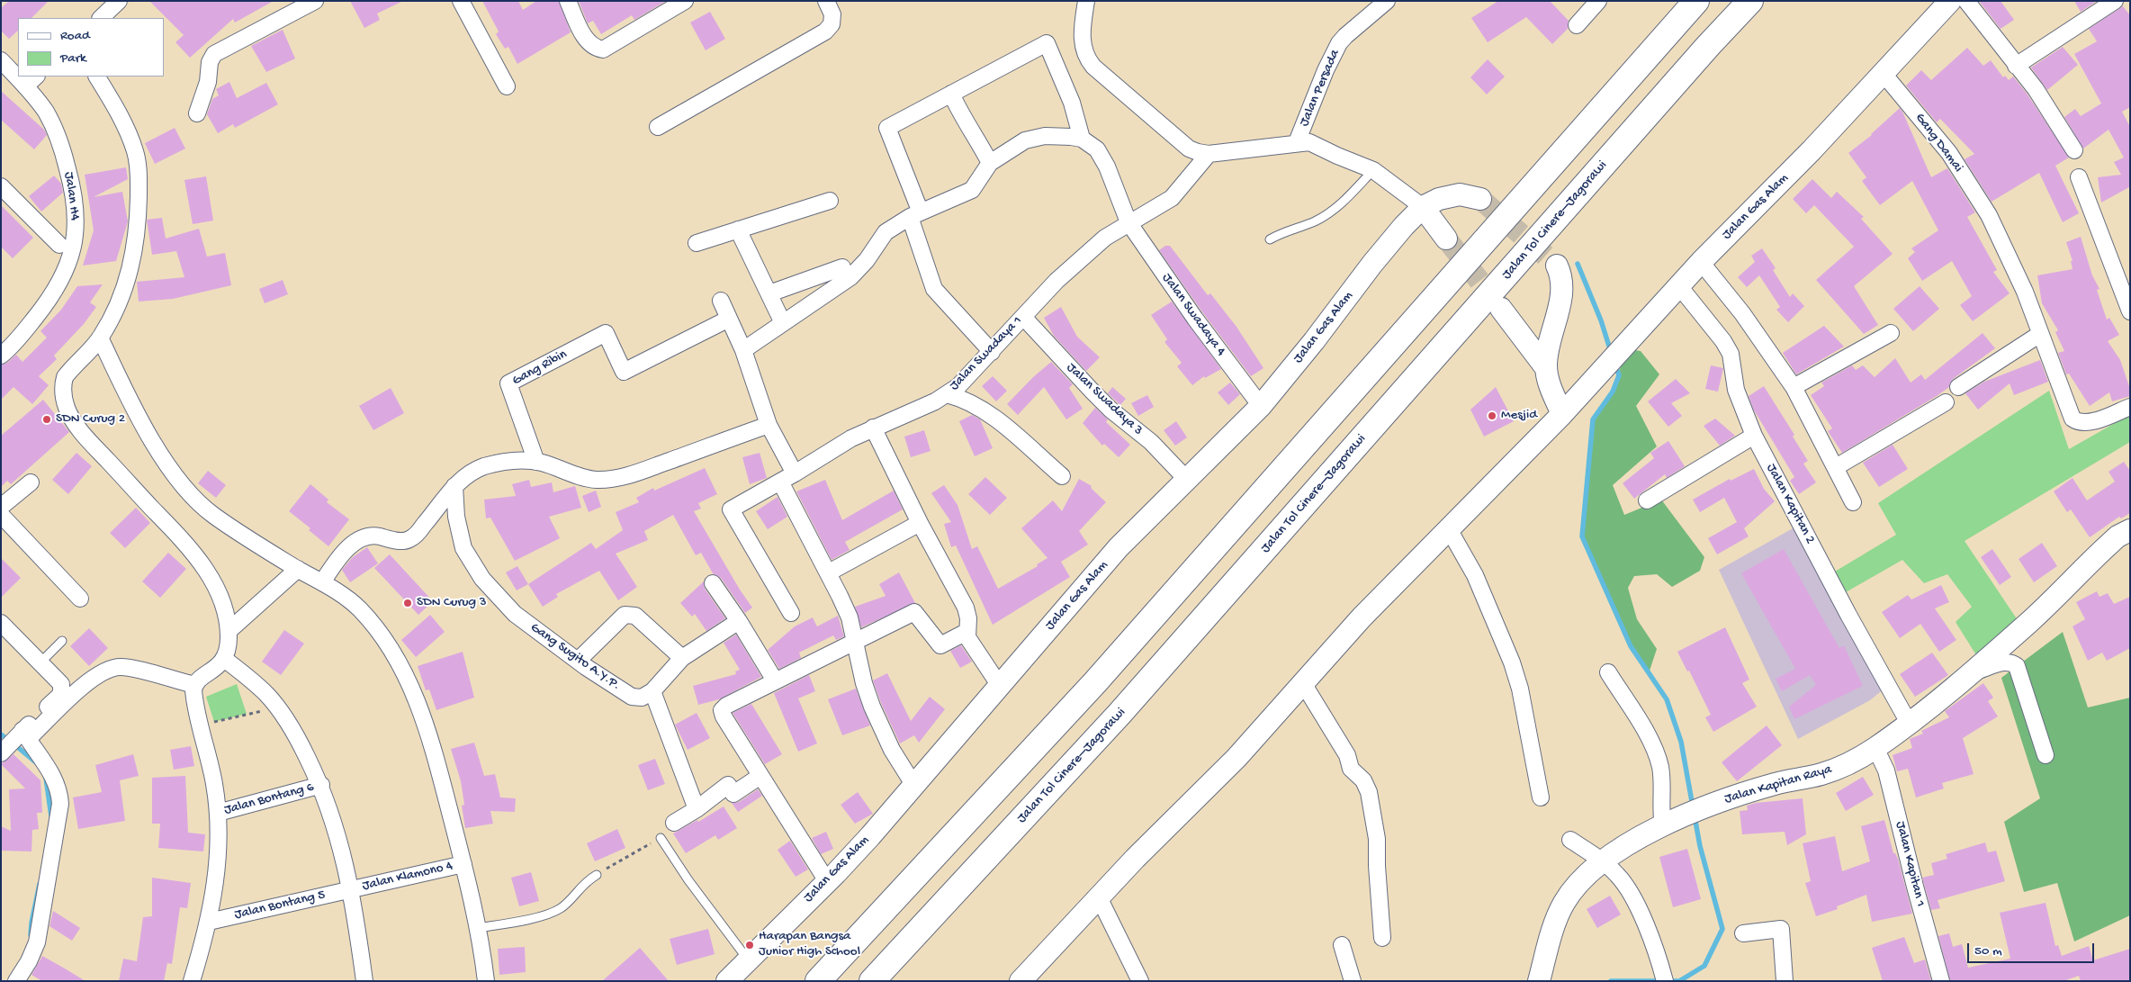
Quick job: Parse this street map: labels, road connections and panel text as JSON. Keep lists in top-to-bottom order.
{
  "streets": {
    "highway": ["Jalan Tol Cinere–Jagorawi"],
    "main road": ["Jalan Gas Alam", "Jalan Kapitan Raya"],
    "street": [
      "Jalan Persada",
      "Gang Damai",
      "Jalan H4",
      "Jalan Swadaya 4",
      "Jalan Swadaya 1",
      "Gang Ribin",
      "Jalan Swadaya 3",
      "Jalan Kapitan 2",
      "Gang Sugito A.Y.P.",
      "Jalan Bontang 6",
      "Jalan Kapitan 1",
      "Jalan Klamono 4",
      "Jalan Bontang 5"
    ]
  },
  "crossings": [
    ["Gang Damai", "Jalan Gas Alam"],
    ["Jalan Gas Alam", "Jalan Swadaya 4"],
    ["Jalan Gas Alam", "Jalan Swadaya 3"],
    ["Jalan Gas Alam", "Jalan Kapitan 2"],
    ["Jalan Swadaya 4", "Jalan Swadaya 1"],
    ["Jalan Swadaya 1", "Jalan Swadaya 3"],
    ["Jalan Kapitan 2", "Jalan Kapitan Raya"],
    ["Jalan Kapitan Raya", "Jalan Kapitan 1"],
    ["Jalan Klamono 4", "Jalan Bontang 5"]
  ],
  "places": [
    "Mesjid",
    "SDN Curug 2",
    "SDN Curug 3",
    "Harapan Bangsa Junior High School"
  ],
  "legend": ["Road", "Park"],
  "scale_bar": "50 m"
}
